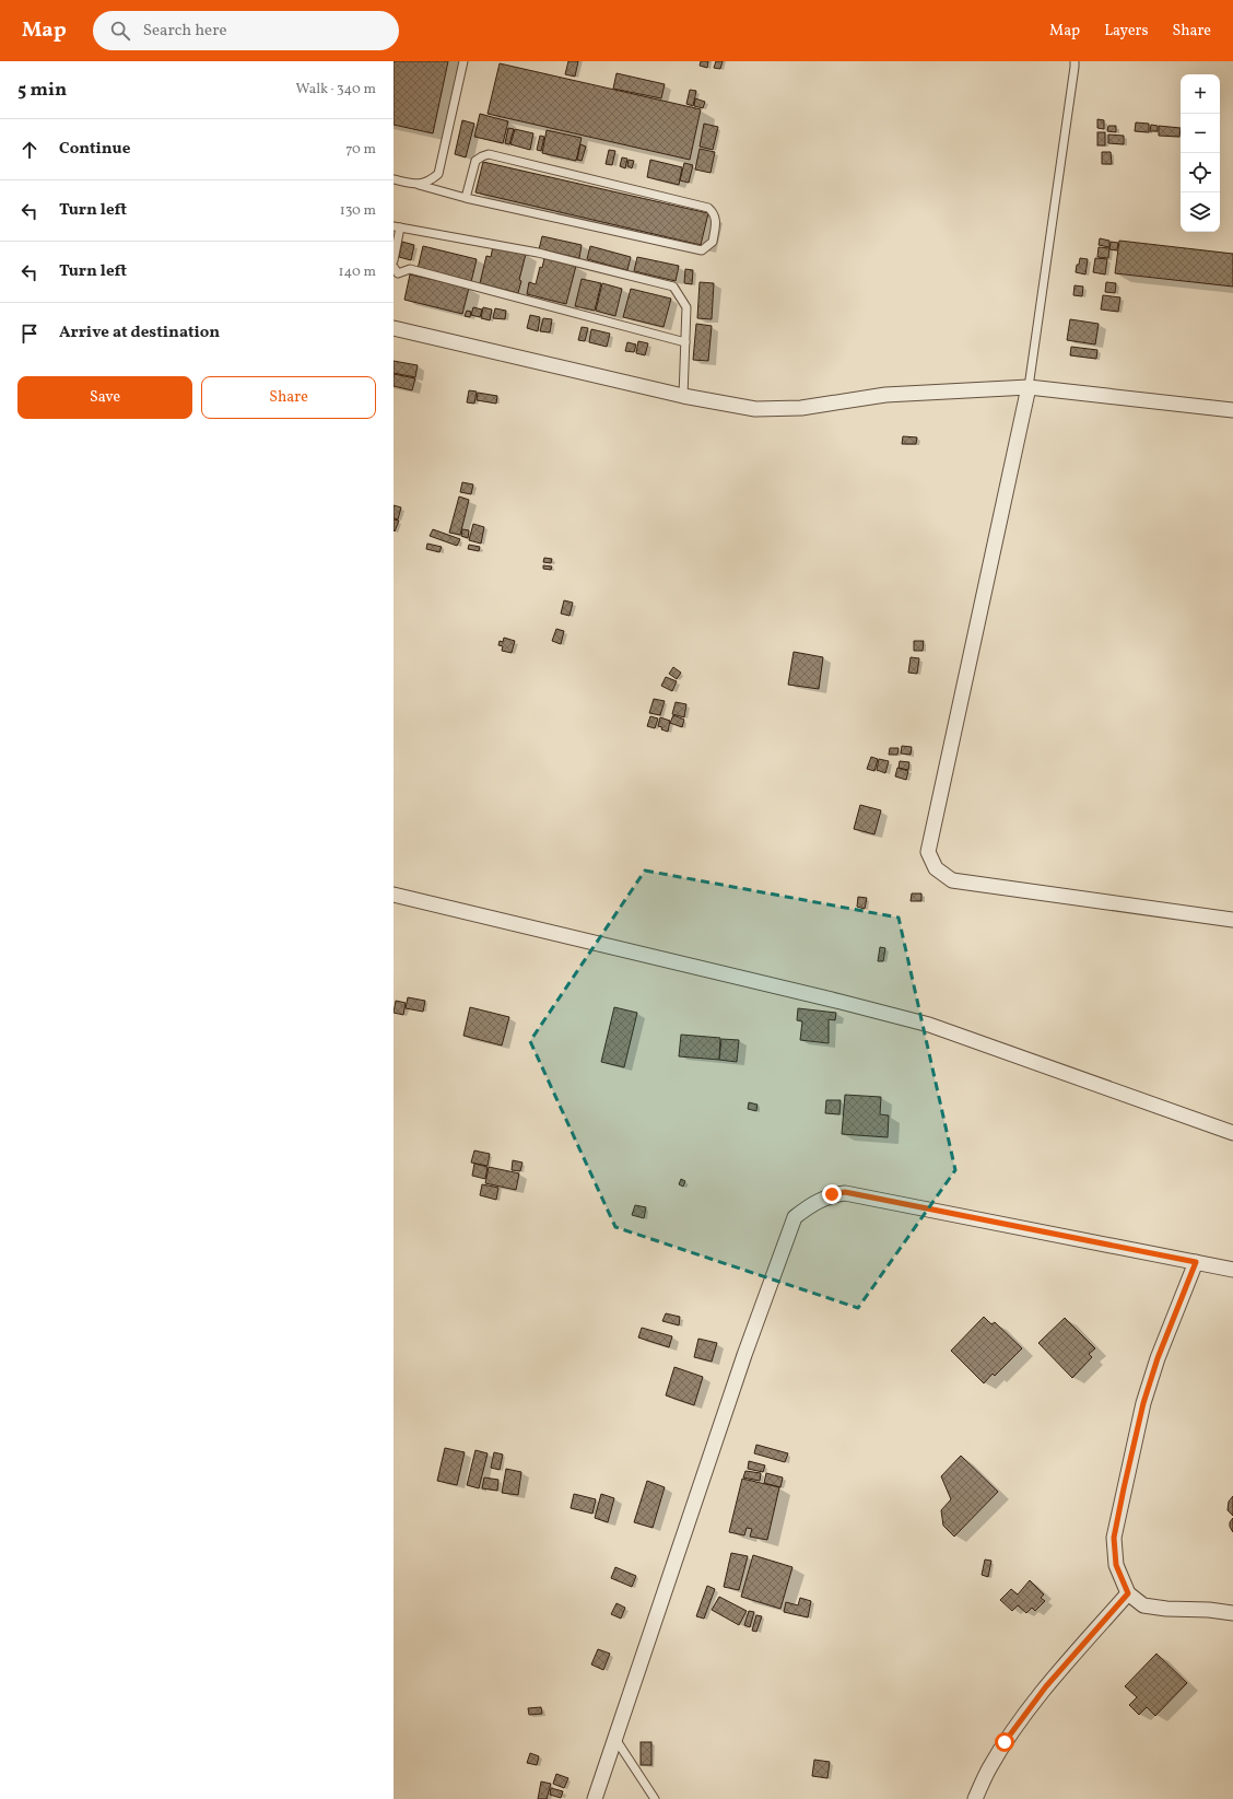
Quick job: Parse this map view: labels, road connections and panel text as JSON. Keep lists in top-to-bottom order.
{
  "page": {
    "header": "Map",
    "search": "Search here",
    "nav": ["Map", "Layers", "Share"],
    "heading": ["5 min", "Walk · 340 m"],
    "map_buttons": ["+", "−"],
    "list": [
      ["Continue", "70 m"],
      ["Turn left", "130 m"],
      ["Turn left", "140 m"],
      "Arrive at destination"
    ],
    "buttons": ["Save", "Share"]
  }
}
